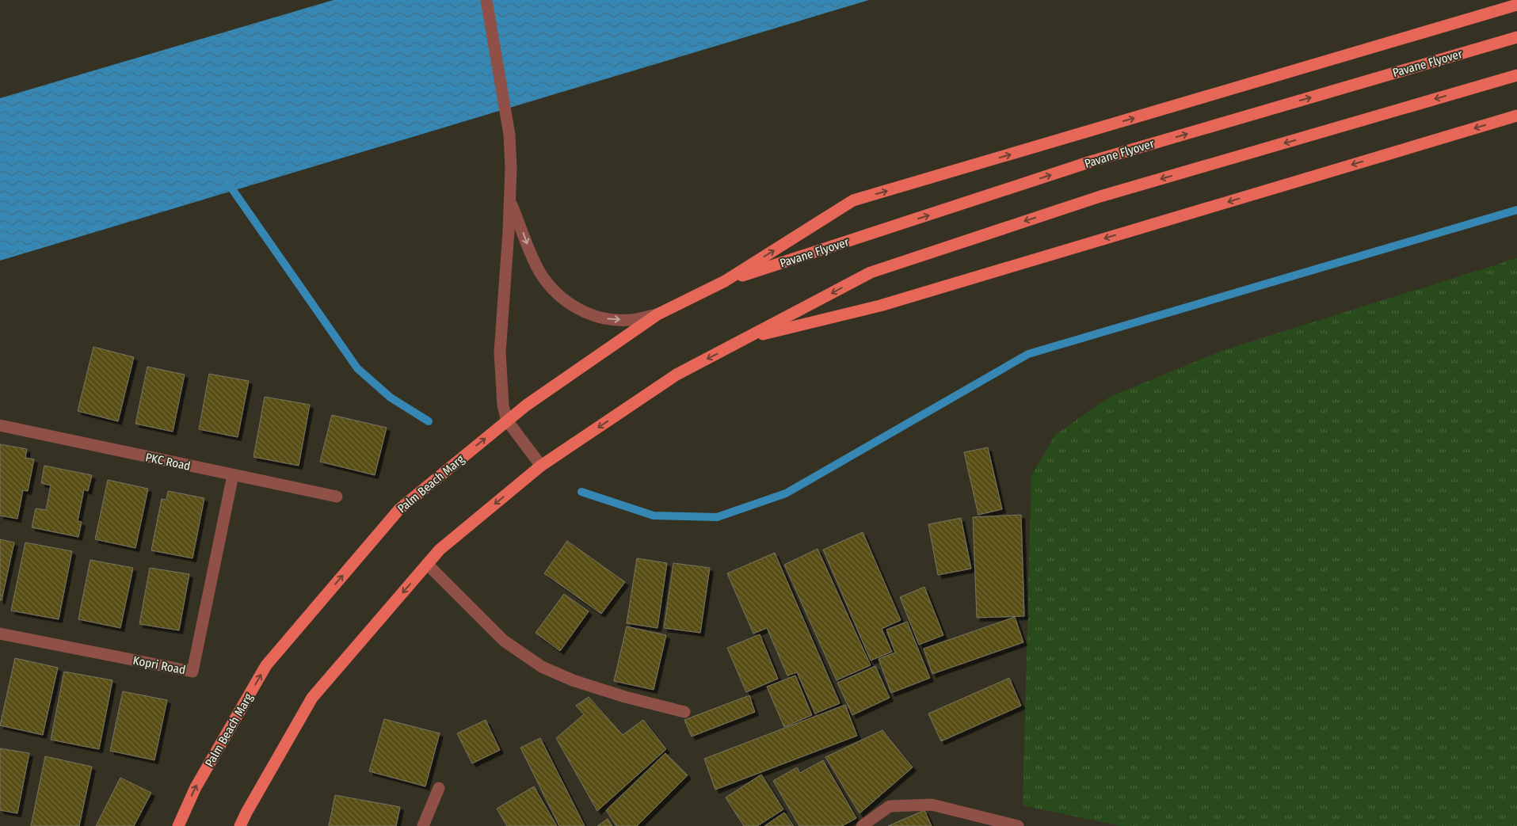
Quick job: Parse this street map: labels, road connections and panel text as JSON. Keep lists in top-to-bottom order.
{
  "streets": {
    "main road": ["Pavane Flyover", "Palm Beach Marg"],
    "street": ["PKC Road", "Kopri Road"]
  },
  "crossings": [
    ["Pavane Flyover", "Palm Beach Marg"],
    ["PKC Road", "Kopri Road"]
  ]
}
